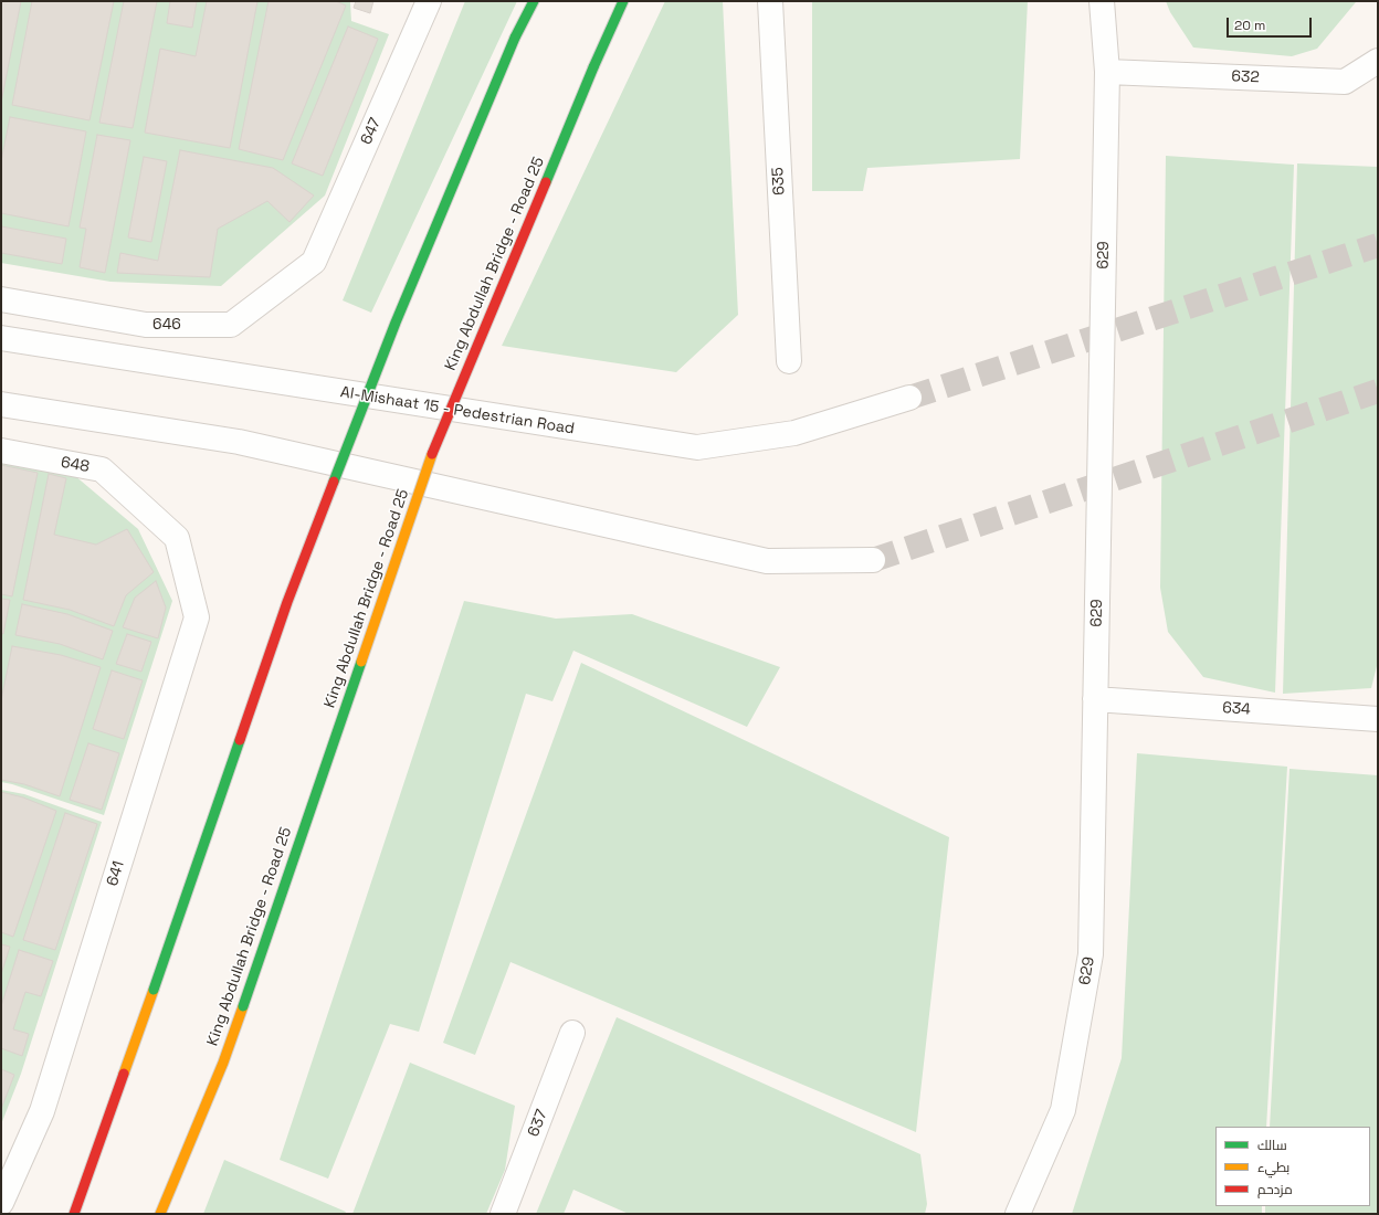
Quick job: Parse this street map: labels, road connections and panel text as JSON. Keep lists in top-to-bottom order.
{
  "streets": {
    "main road": ["King Abdullah Bridge - Road 25"],
    "street": [
      "632",
      "647",
      "635",
      "629",
      "646",
      "Al-Mishaat 15 - Pedestrian Road",
      "648",
      "634",
      "641",
      "637"
    ]
  },
  "crossings": [
    ["632", "629"],
    ["647", "646"],
    ["629", "634"],
    ["648", "641"]
  ],
  "legend": ["سالك", "بطيء", "مزدحم"],
  "scale_bar": "20 m"
}
